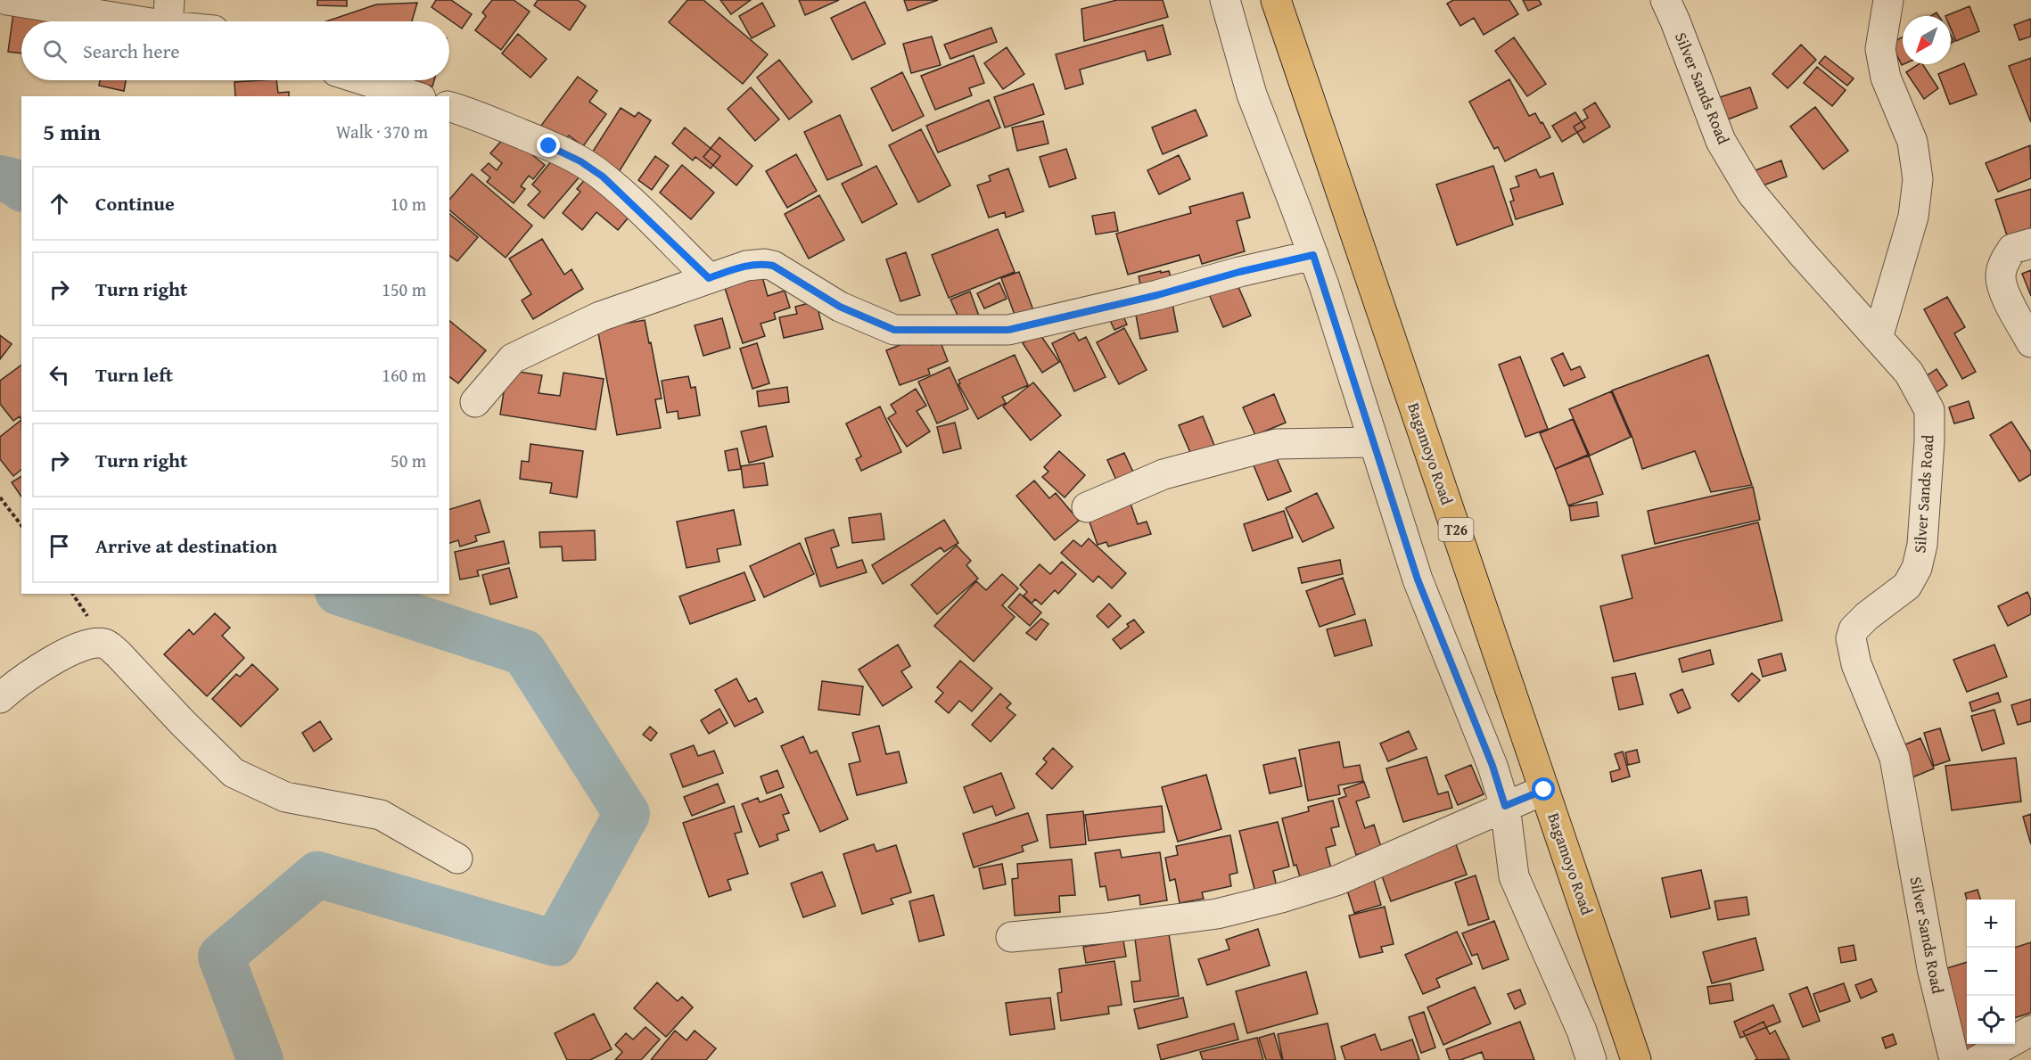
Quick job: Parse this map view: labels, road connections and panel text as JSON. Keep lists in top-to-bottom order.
{
  "streets": {
    "highway": ["Bagamoyo Road", "T26"],
    "street": ["Silver Sands Road"]
  },
  "north": "bottom left",
  "page": {
    "search": "Search here",
    "heading": ["5 min", "Walk · 370 m"],
    "list": [
      ["Continue", "10 m"],
      ["Turn right", "150 m"],
      ["Turn left", "160 m"],
      ["Turn right", "50 m"],
      "Arrive at destination"
    ],
    "map_buttons": ["+", "−"]
  }
}
